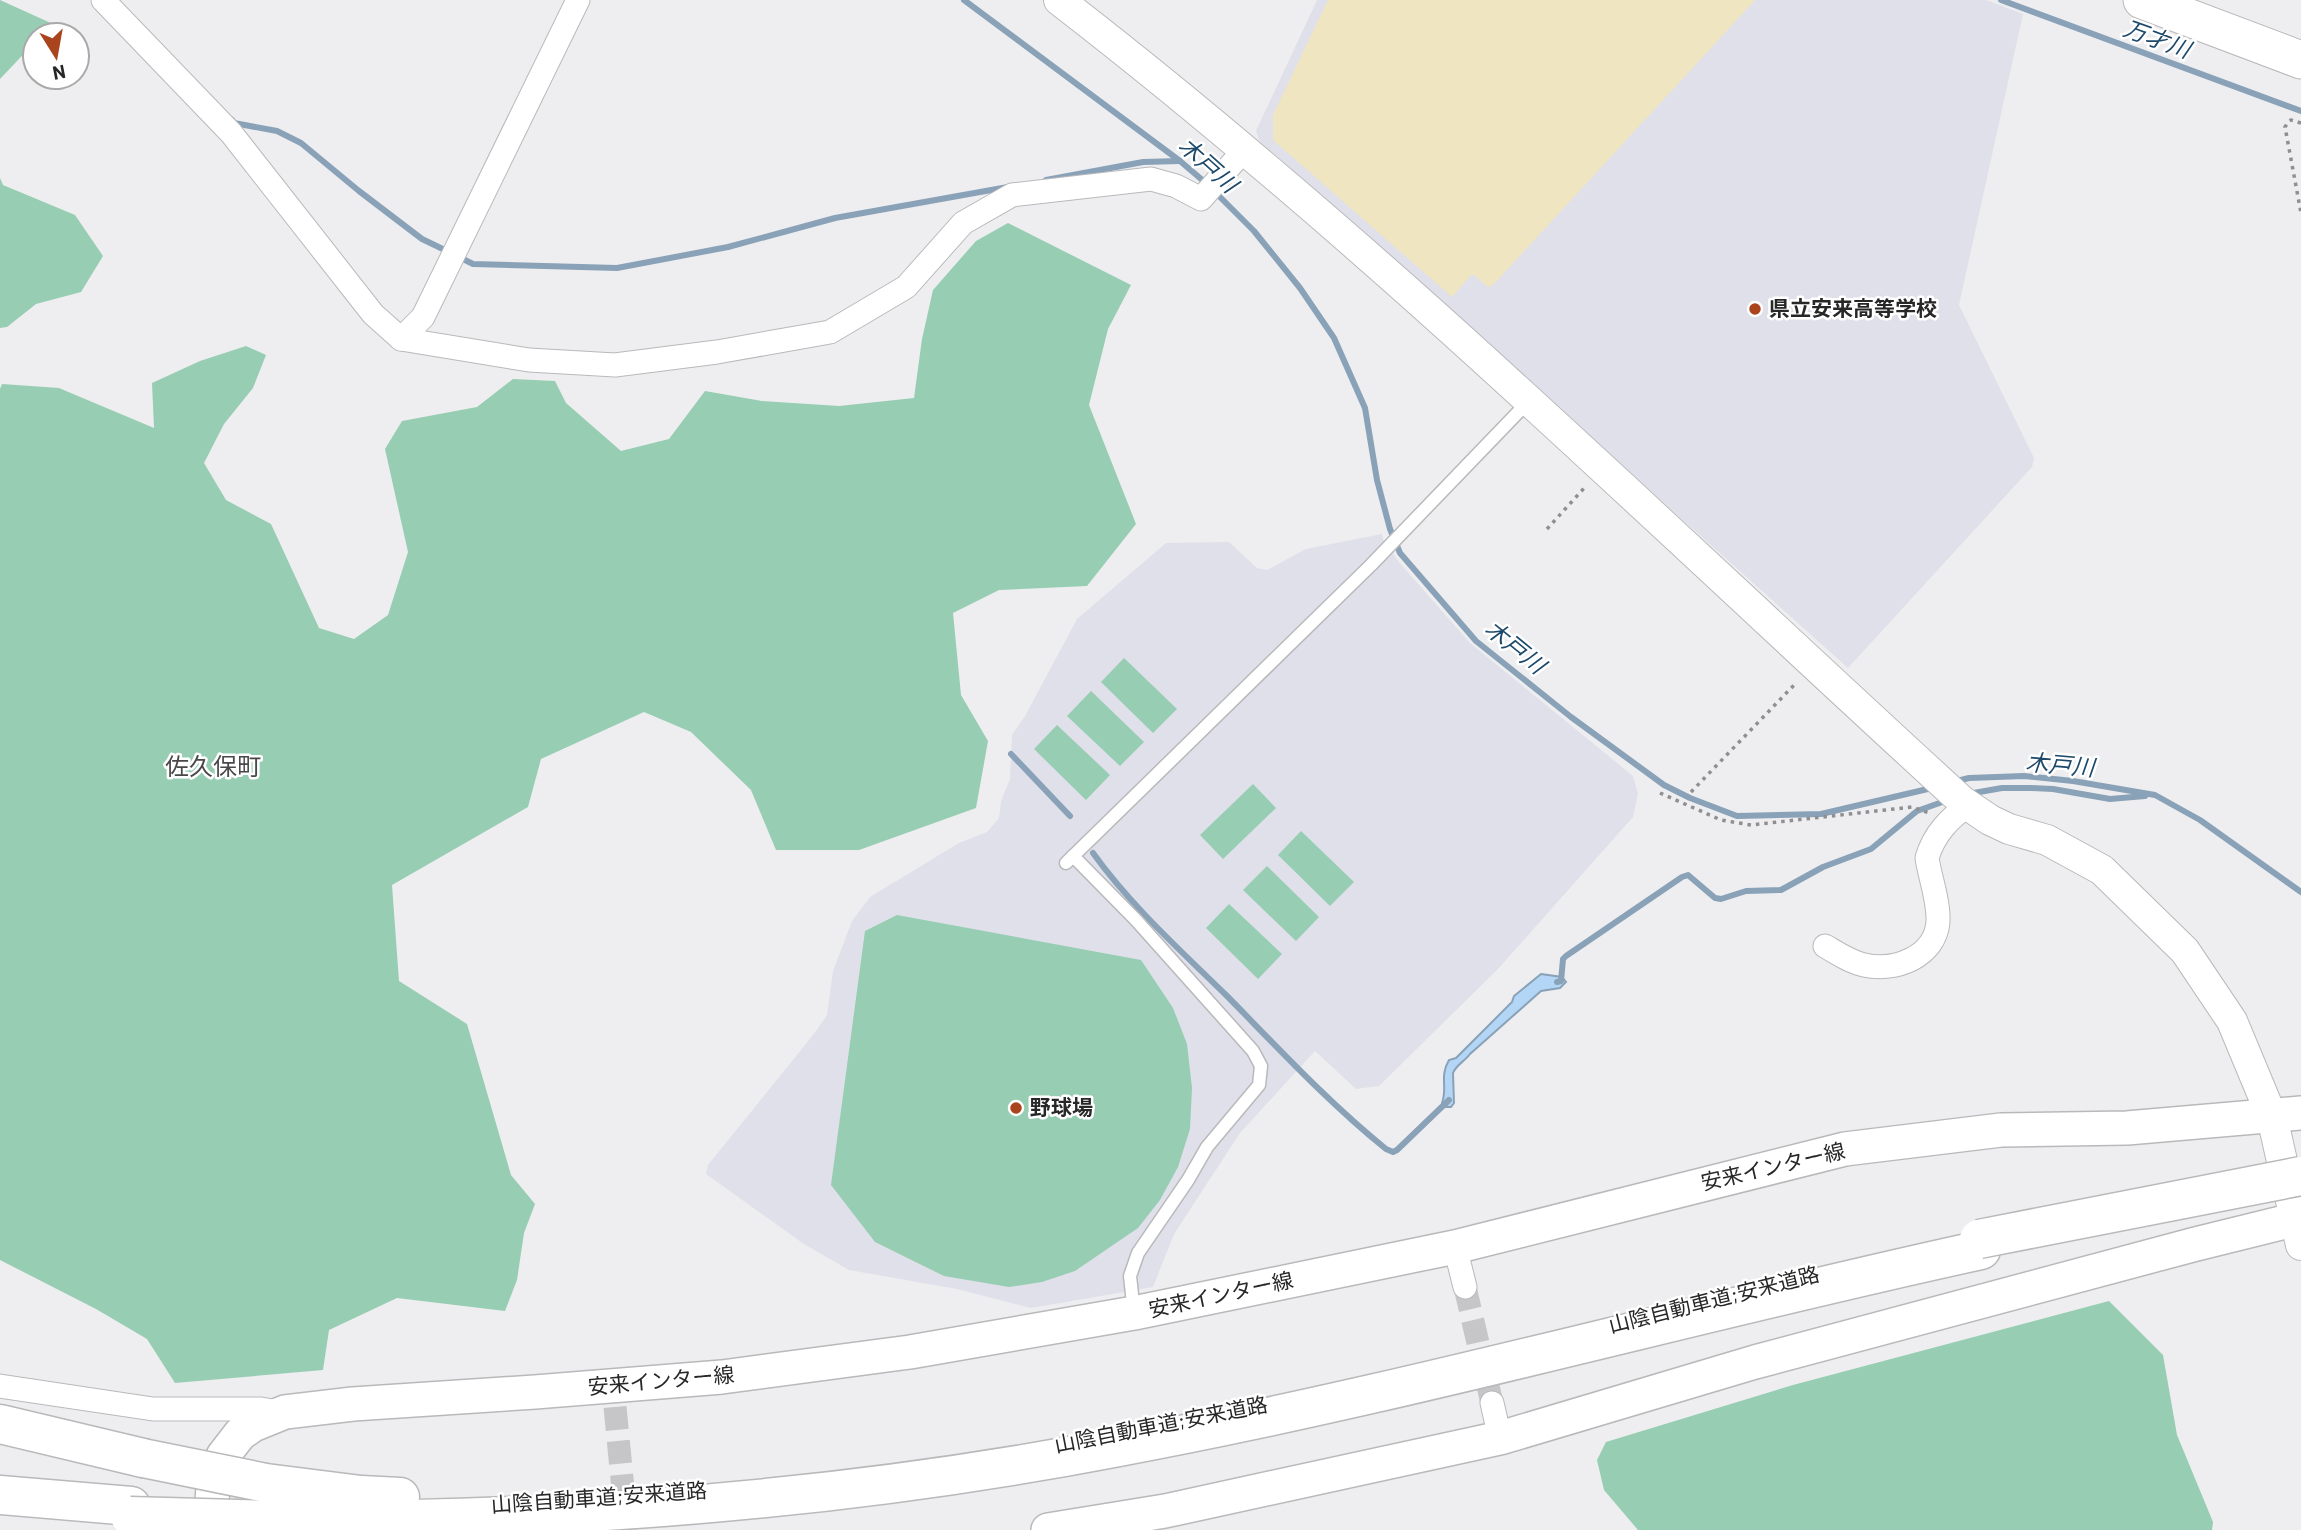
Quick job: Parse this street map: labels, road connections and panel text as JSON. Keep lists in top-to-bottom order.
{
  "streets": {
    "highway": ["山陰自動車道;安来道路"],
    "main road": ["安来インター線"]
  },
  "districts": ["佐久保町"],
  "water": ["万才川", "木戸川"],
  "places": ["県立安来高等学校", "野球場"],
  "north": "bottom"
}
